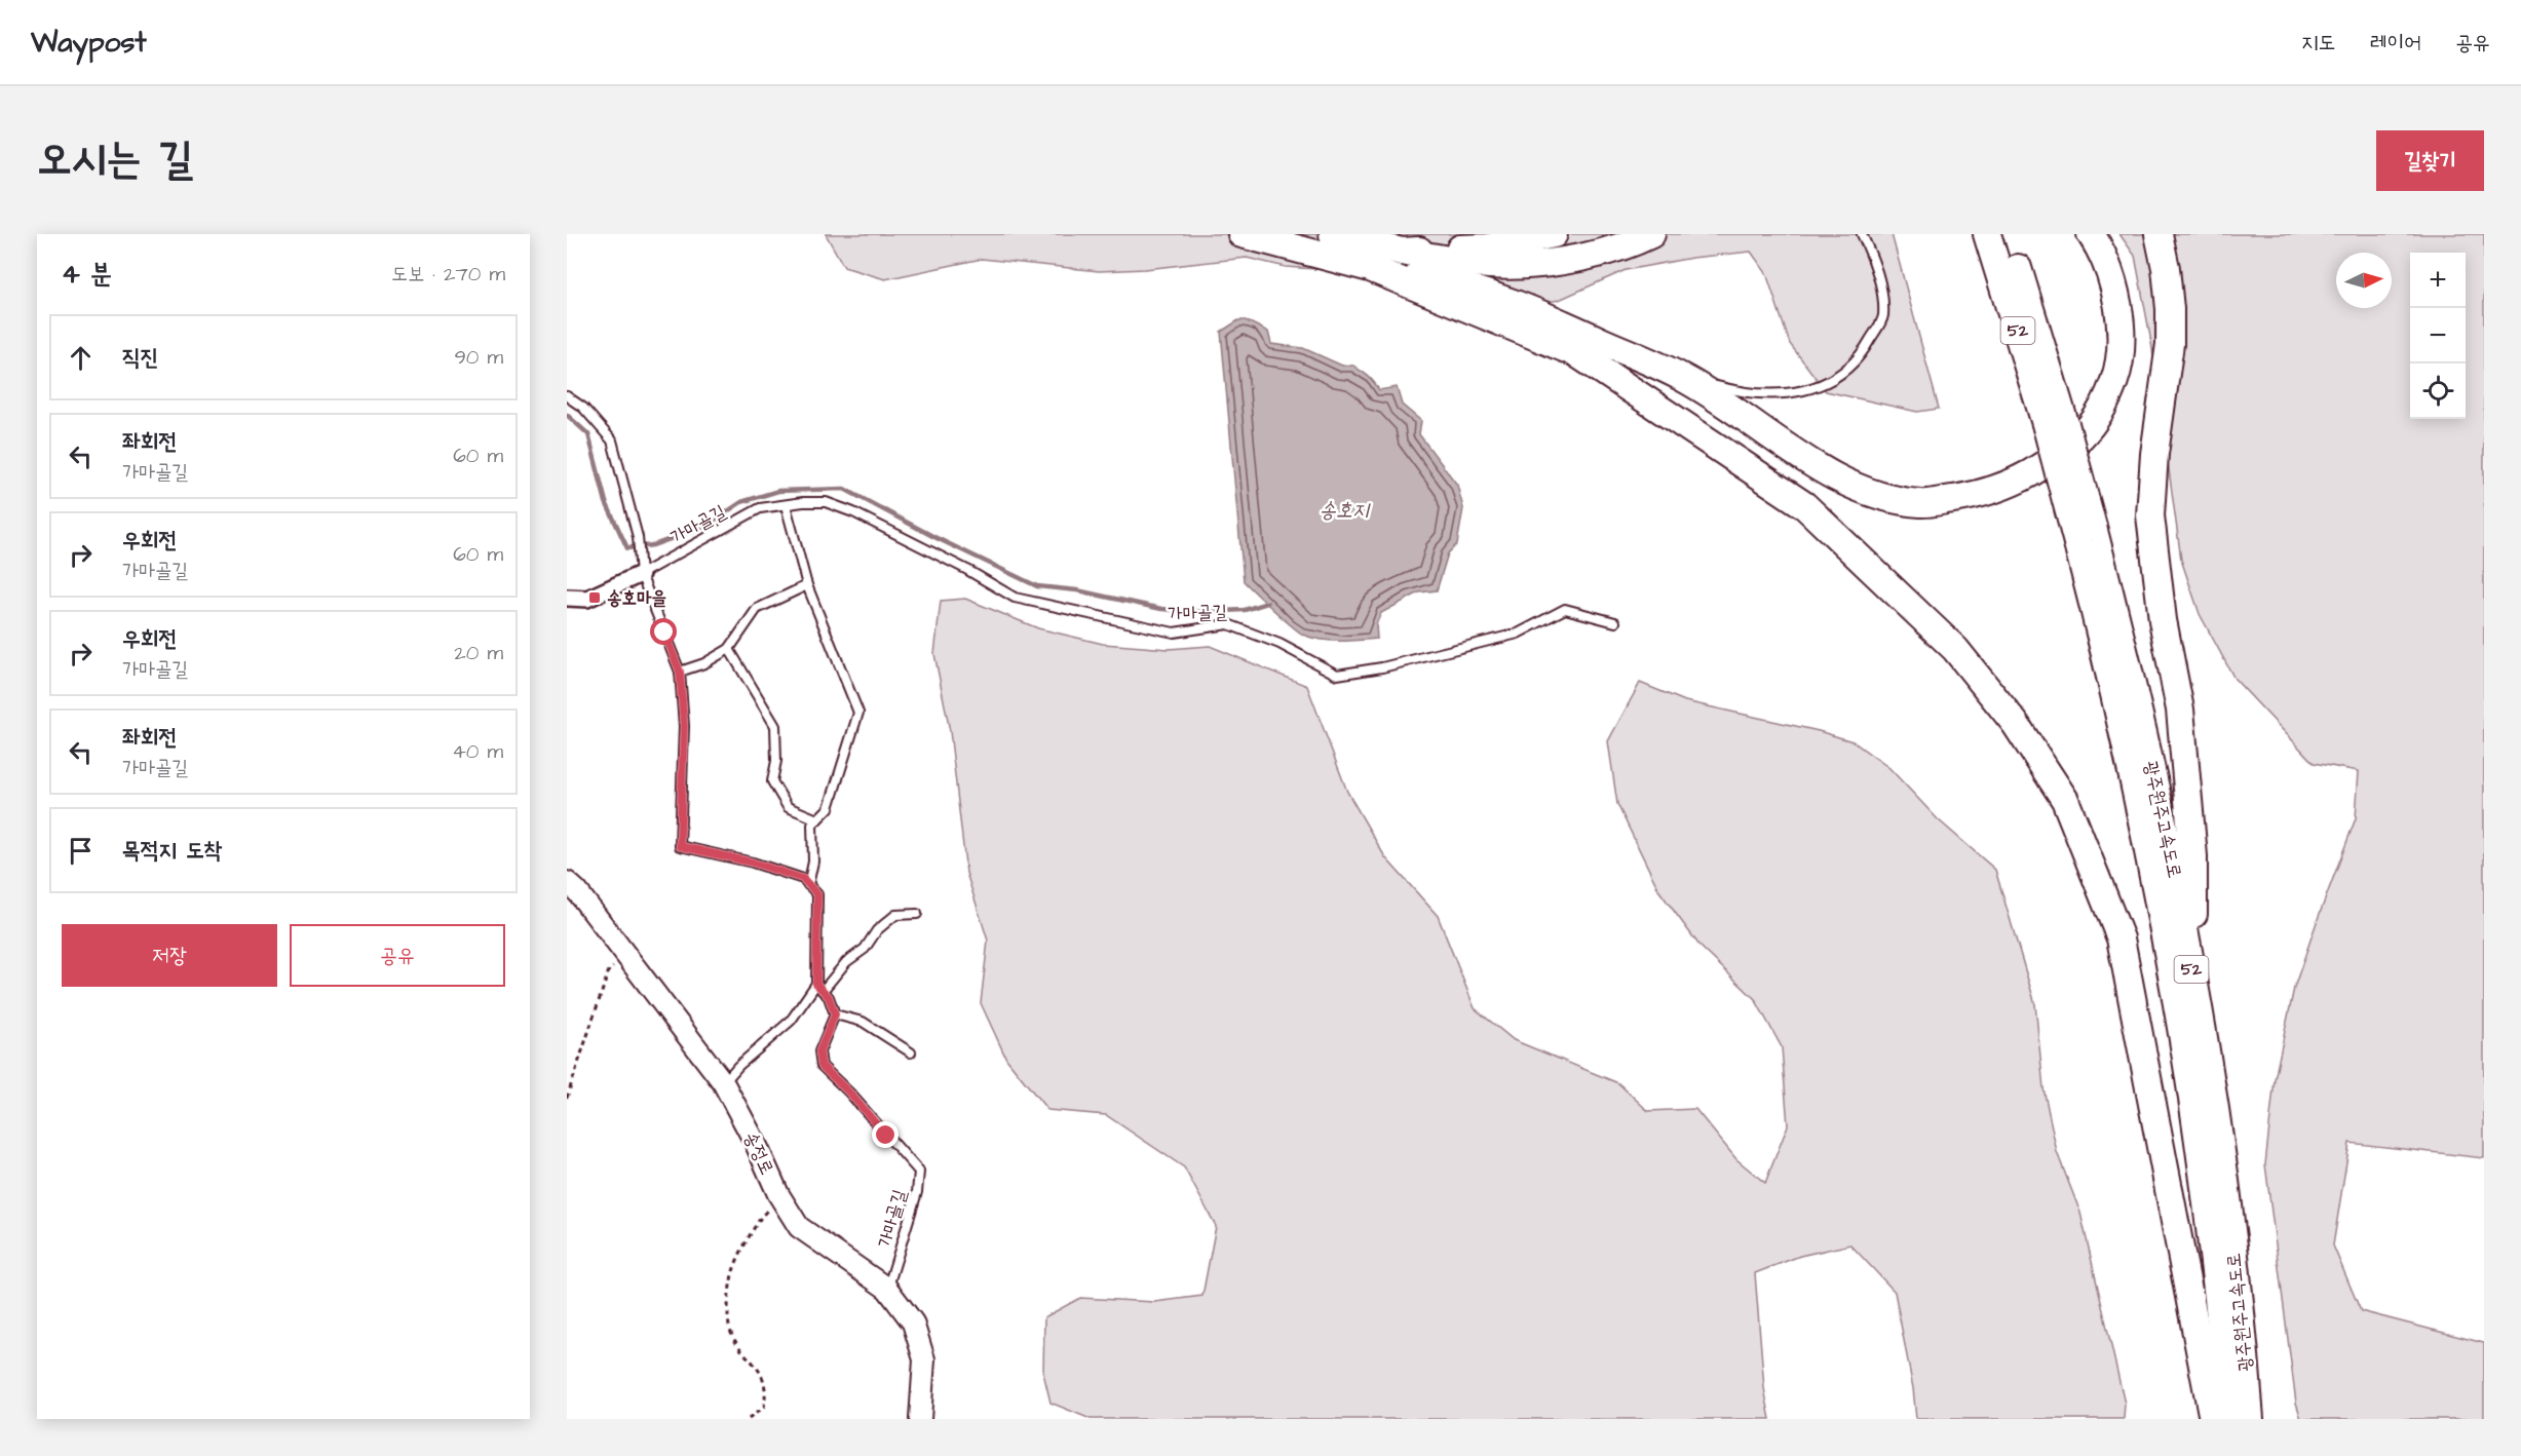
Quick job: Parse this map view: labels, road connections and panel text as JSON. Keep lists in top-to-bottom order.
{
  "streets": {
    "highway": ["52", "광주원주고속도로"],
    "street": ["송정로"],
    "lane": ["가마골길"]
  },
  "crossings": [
    ["가마골길", "송정로"]
  ],
  "water": ["송호지"],
  "places": {
    "transit": ["송호마을"]
  },
  "north": "right",
  "page": {
    "header": "Waypost",
    "nav": ["지도", "레이어", "공유"],
    "title": "오시는 길",
    "buttons": [
      "길찾기",
      ["저장", "공유"]
    ],
    "heading": ["4 분", "도보 · 270 m"],
    "map_buttons": ["+", "−"],
    "list": [
      ["직진", "90 m"],
      ["좌회전", "가마골길", "60 m"],
      ["우회전", "가마골길", "60 m"],
      ["우회전", "가마골길", "20 m"],
      ["좌회전", "가마골길", "40 m"],
      "목적지 도착"
    ]
  }
}
